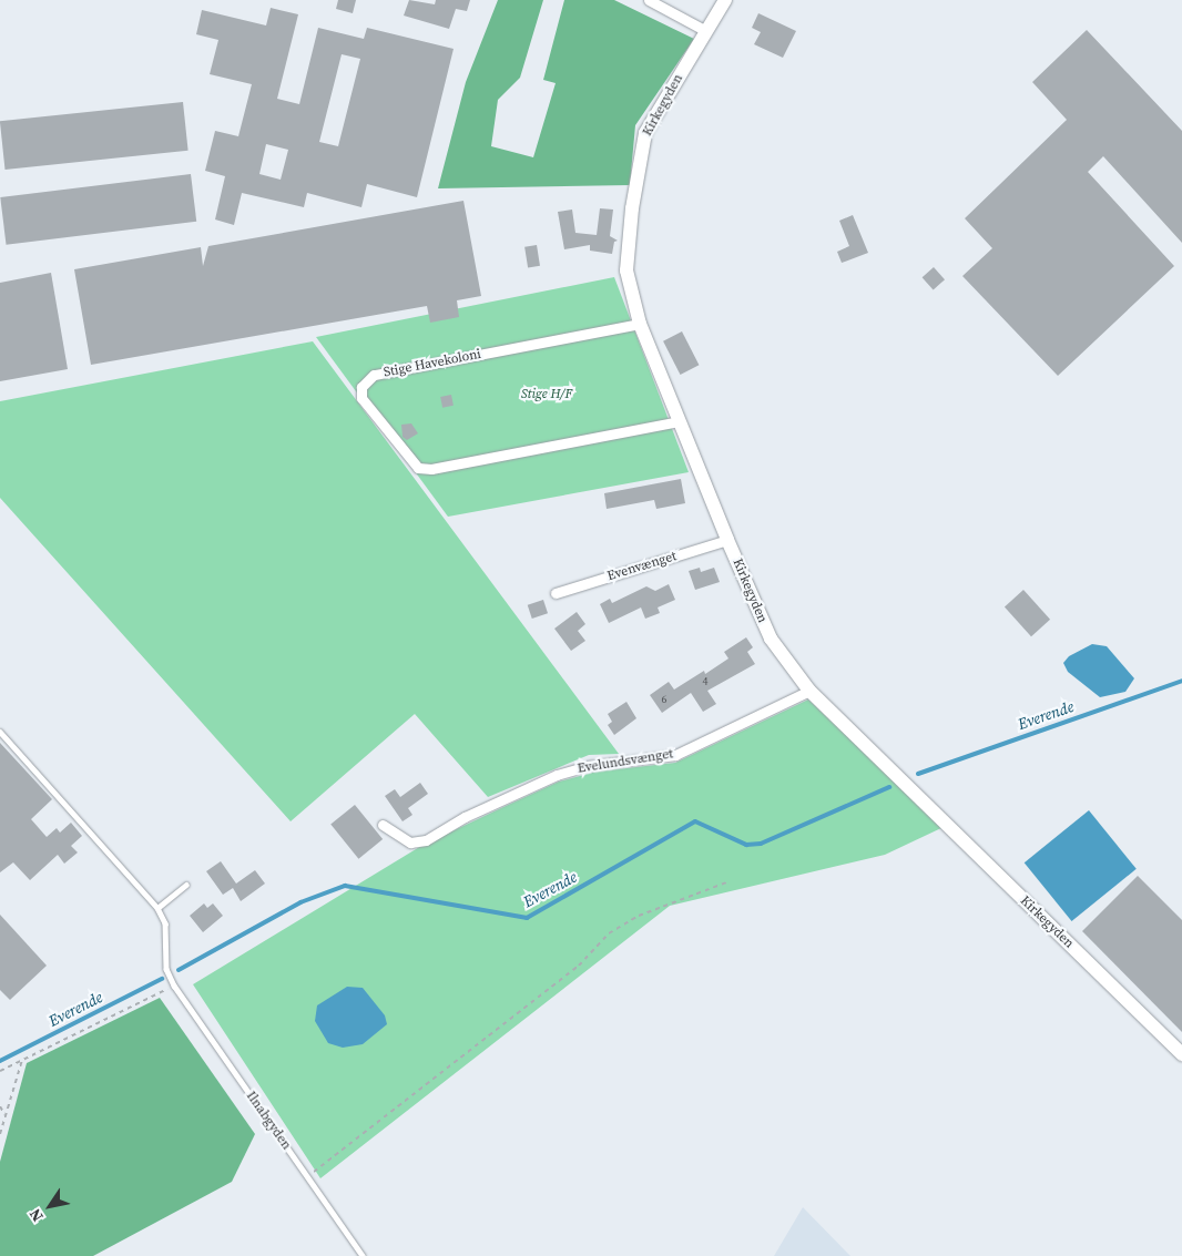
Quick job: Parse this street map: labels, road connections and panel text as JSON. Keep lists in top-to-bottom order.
{
  "streets": {
    "street": [
      "Kirkegyden",
      "Stige Havekoloni",
      "Evenvænget",
      "Evelundsvænget"
    ],
    "lane": ["Ilnabgyden"]
  },
  "crossings": [
    ["Kirkegyden", "Stige Havekoloni"],
    ["Kirkegyden", "Evenvænget"],
    ["Kirkegyden", "Evelundsvænget"]
  ],
  "water": ["Everende"],
  "parks": ["Stige H/F"],
  "house_numbers": ["4", "6"],
  "north": "bottom left"
}
